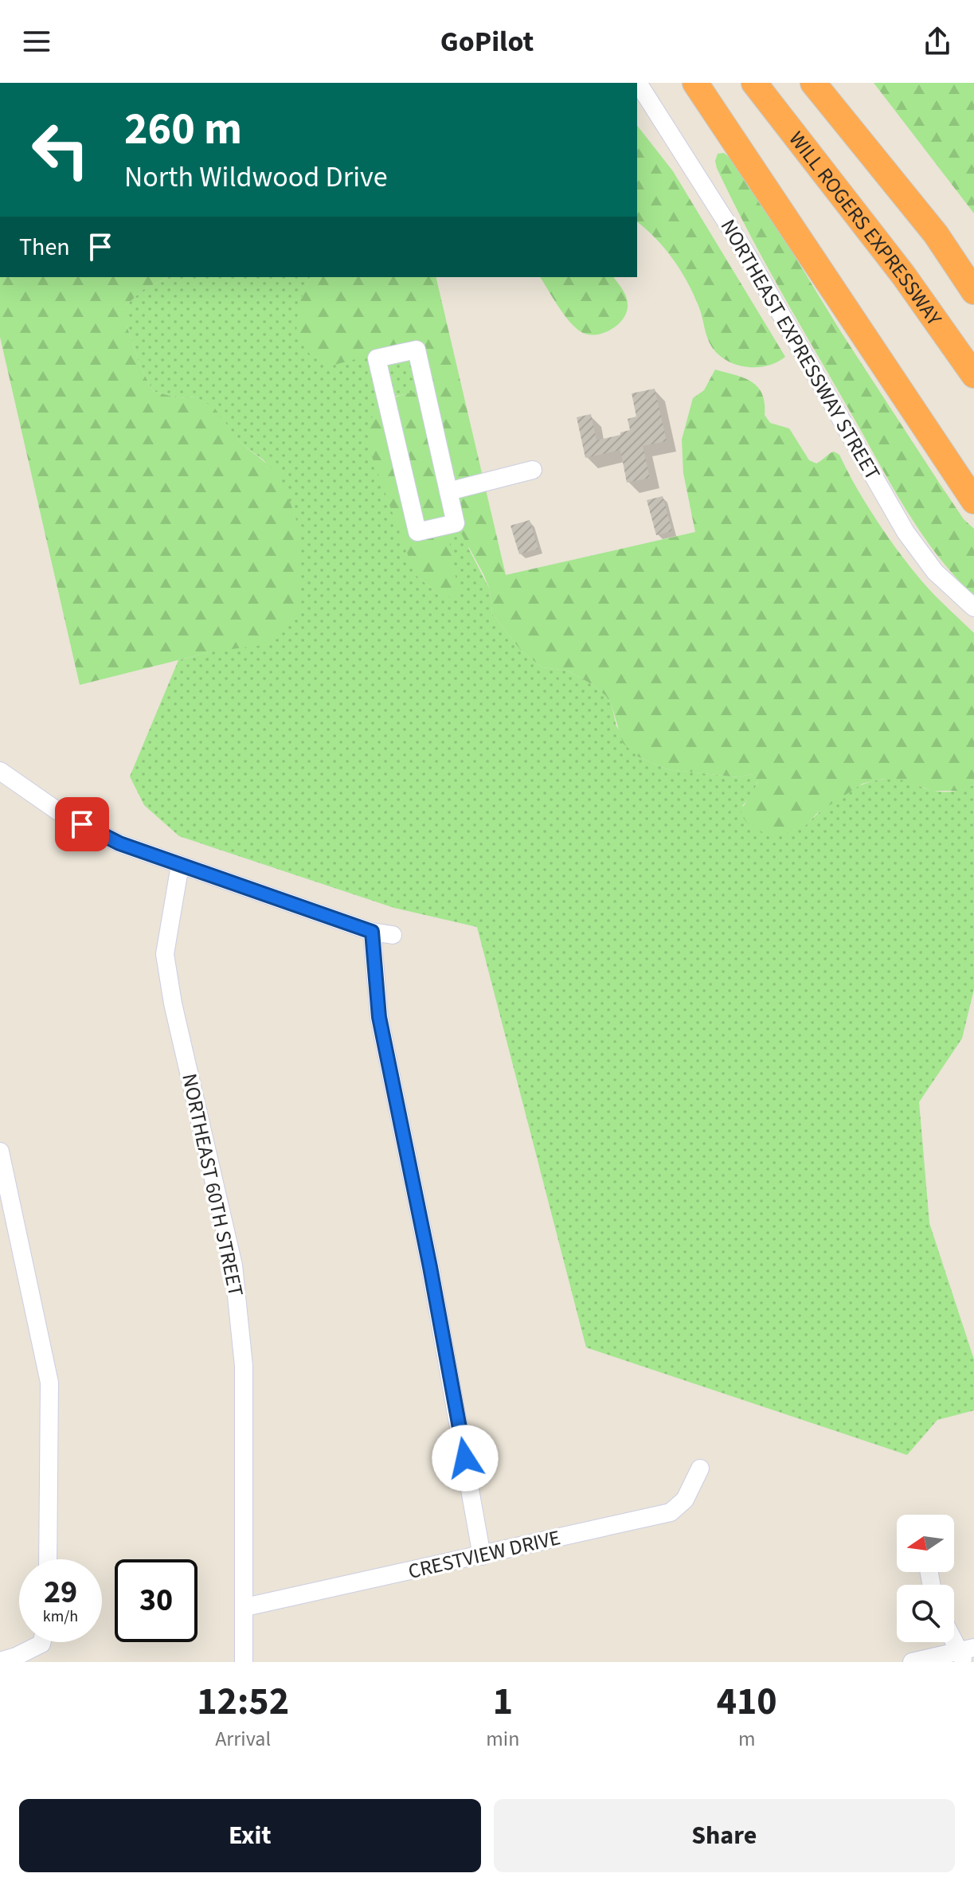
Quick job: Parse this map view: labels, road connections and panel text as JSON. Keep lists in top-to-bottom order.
{
  "streets": {
    "highway": ["WILL ROGERS EXPRESSWAY"],
    "street": ["NORTHEAST EXPRESSWAY STREET", "NORTHEAST 60TH STREET", "CRESTVIEW DRIVE"]
  },
  "crossings": [
    ["NORTHEAST 60TH STREET", "CRESTVIEW DRIVE"]
  ],
  "north": "left",
  "page": {
    "header": "GoPilot",
    "turn": ["260 m", "North Wildwood Drive"],
    "then": "Then",
    "speed": "29 km/h",
    "limit": "30",
    "eta": [
      "12:52",
      "Arrival",
      "1",
      "min",
      "410",
      "m"
    ],
    "buttons": ["Exit", "Share"]
  }
}
